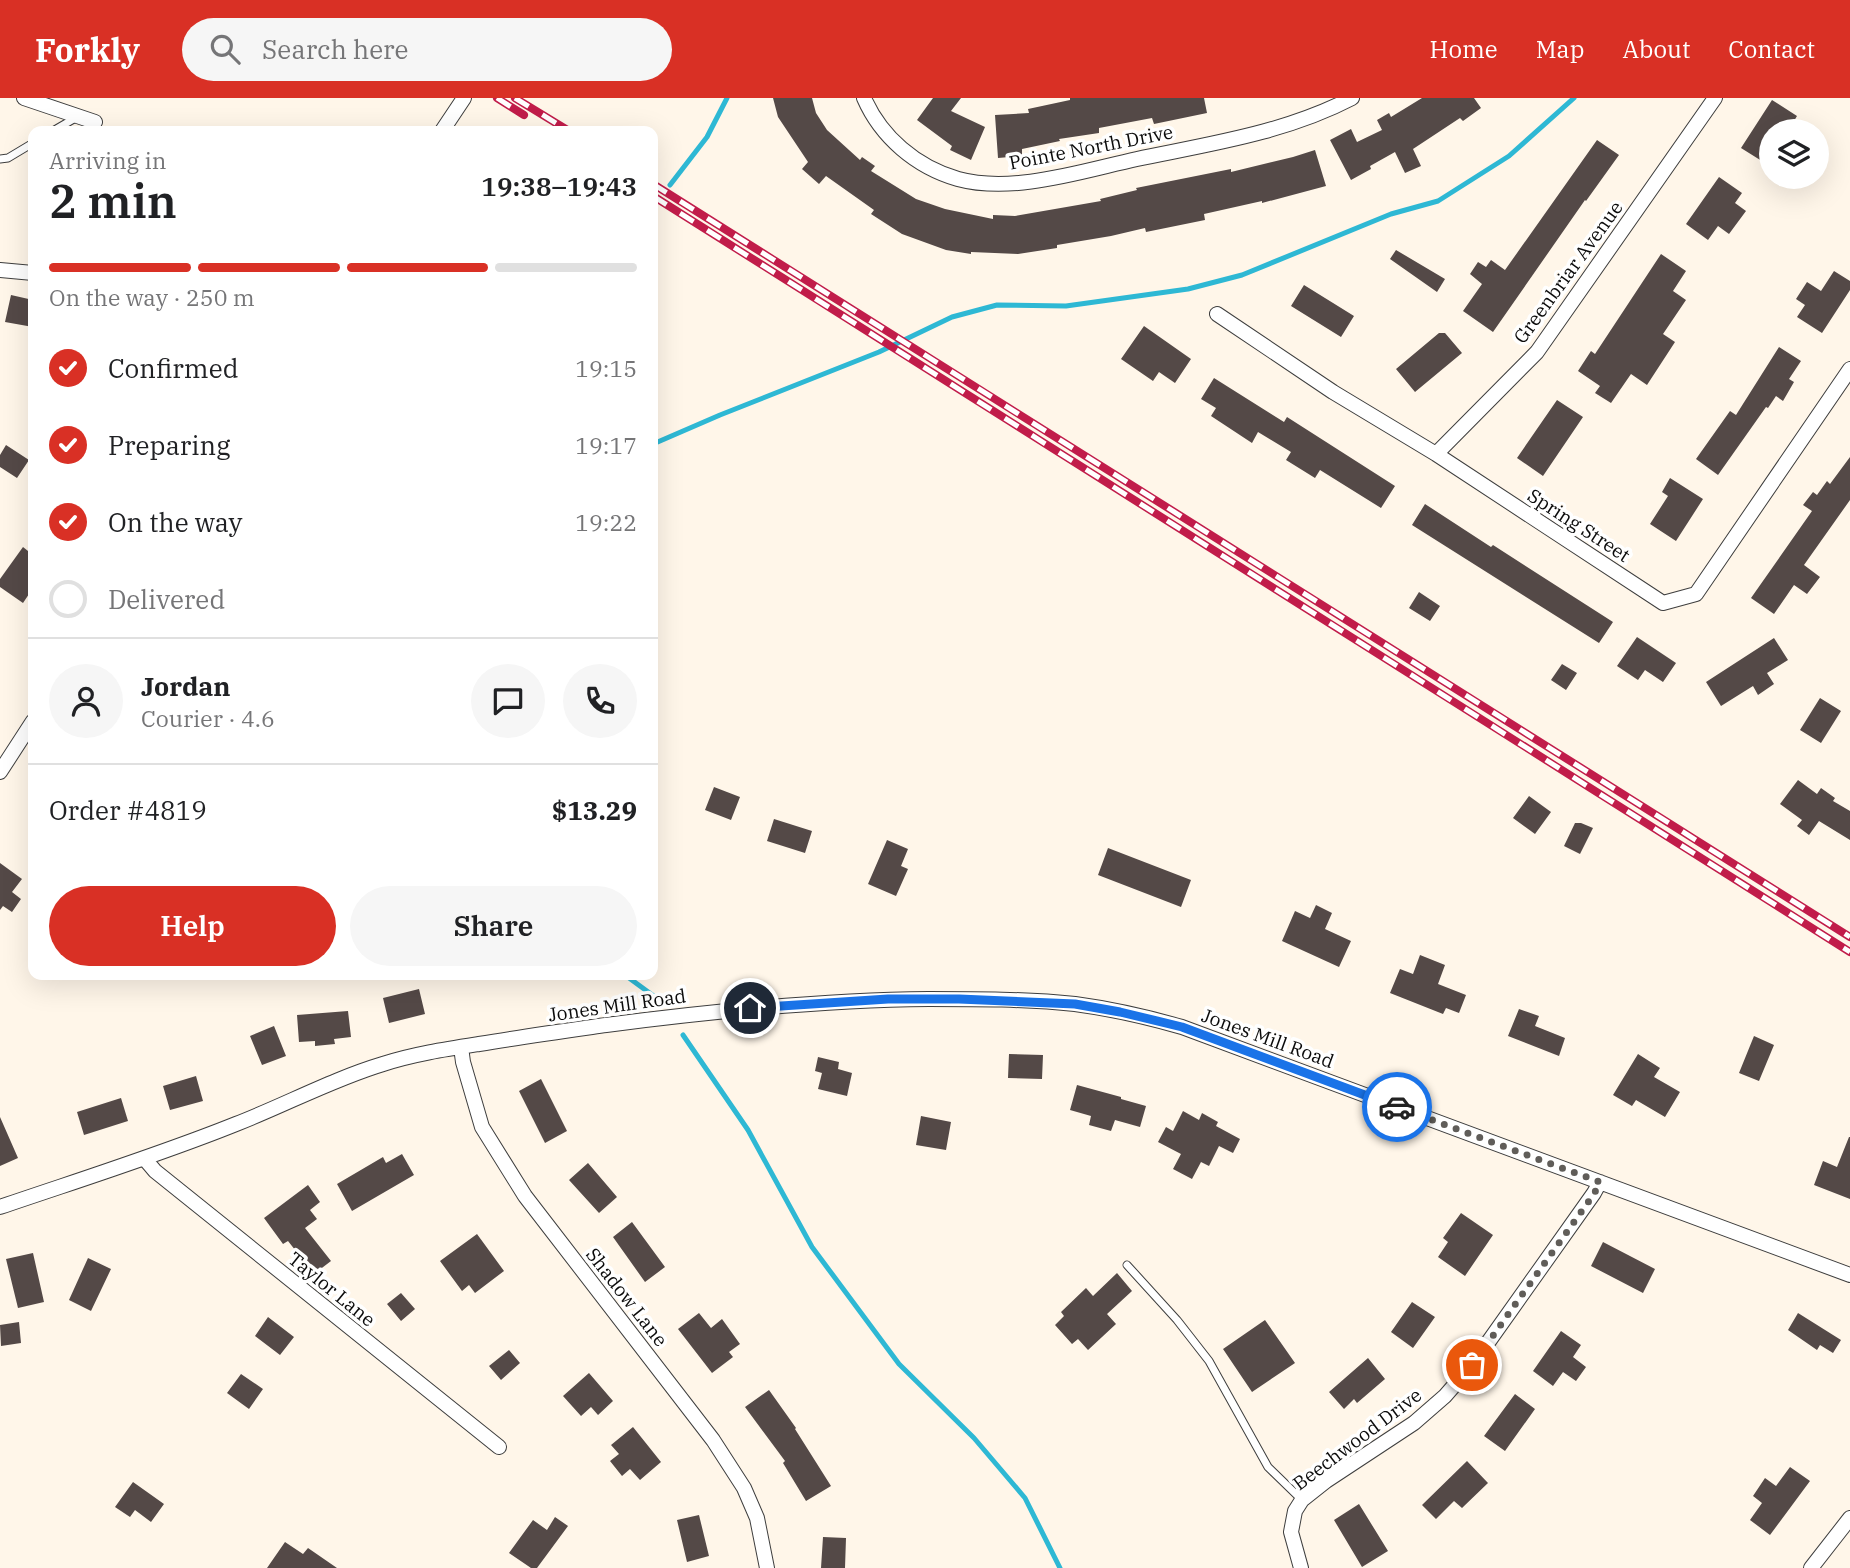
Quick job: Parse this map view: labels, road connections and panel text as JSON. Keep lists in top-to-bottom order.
{
  "streets": {
    "street": [
      "Pointe North Drive",
      "Greenbriar Avenue",
      "Spring Street",
      "Jones Mill Road",
      "Taylor Lane",
      "Shadow Lane",
      "Beechwood Drive"
    ]
  },
  "crossings": [
    ["Greenbriar Avenue", "Spring Street"],
    ["Jones Mill Road", "Taylor Lane"],
    ["Jones Mill Road", "Shadow Lane"],
    ["Jones Mill Road", "Beechwood Drive"]
  ],
  "page": {
    "header": "Forkly",
    "search": "Search here",
    "nav": [
      "Home",
      "Map",
      "About",
      "Contact"
    ],
    "heading": ["2 min", "Arriving in", "19:38–19:43"],
    "panel": [
      "Jordan",
      "Courier · 4.6",
      "Order #4819",
      "$13.29"
    ],
    "bar": "On the way · 250 m",
    "list": [
      ["Confirmed", "19:15"],
      ["Preparing", "19:17"],
      ["On the way", "19:22"],
      "Delivered"
    ],
    "buttons": ["Help", "Share"]
  }
}
